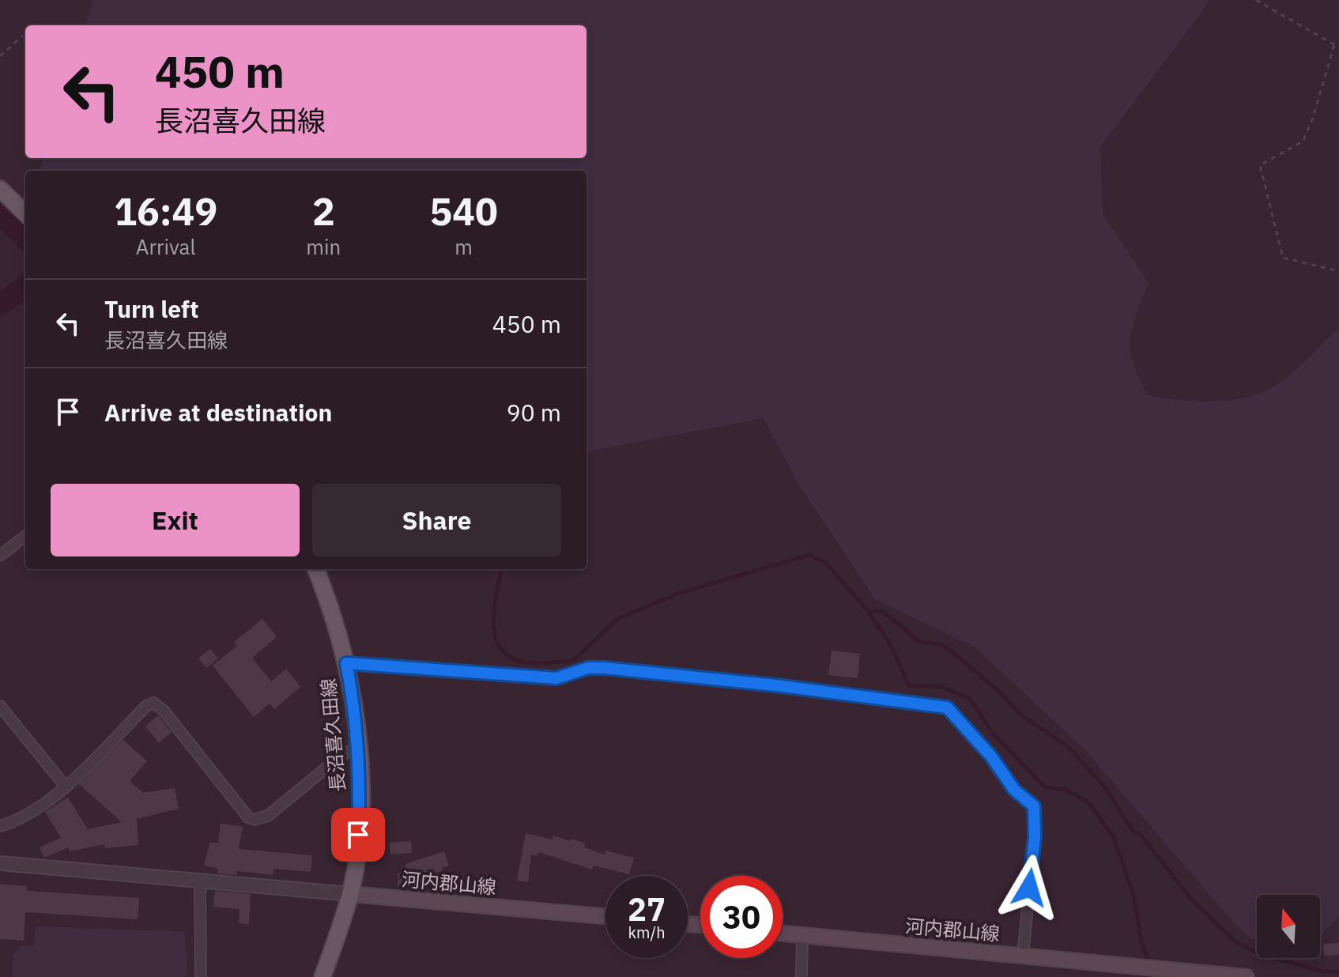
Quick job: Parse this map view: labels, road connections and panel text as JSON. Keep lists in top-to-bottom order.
{
  "streets": {
    "main road": ["長沼喜久田線", "河内郡山線"]
  },
  "crossings": [
    ["長沼喜久田線", "河内郡山線"]
  ],
  "north": "top",
  "page": {
    "turn": ["450 m", "長沼喜久田線"],
    "eta": [
      "16:49",
      "Arrival",
      "2",
      "min",
      "540",
      "m"
    ],
    "list": [
      {
        "name": "Turn left",
        "note": "長沼喜久田線",
        "value": "450 m"
      },
      {
        "name": "Arrive at destination",
        "value": "90 m"
      }
    ],
    "buttons": ["Exit", "Share"],
    "speed": "27 km/h",
    "limit": "30"
  }
}
